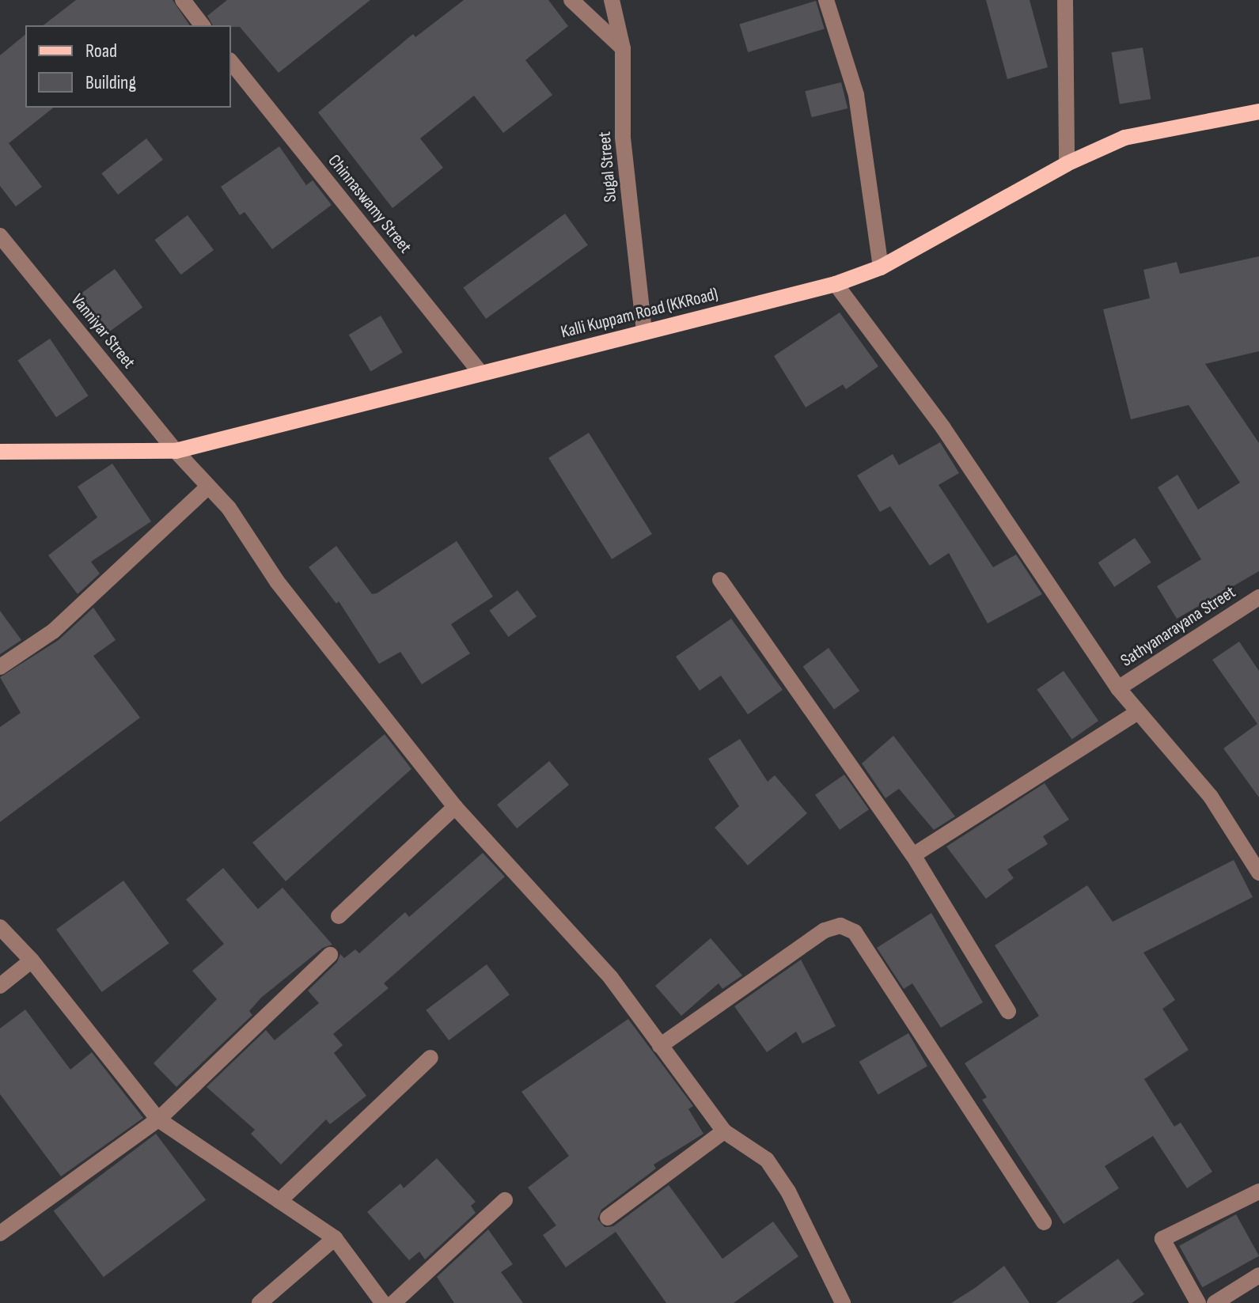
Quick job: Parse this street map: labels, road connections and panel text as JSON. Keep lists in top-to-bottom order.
{
  "streets": {
    "main road": ["Kalli Kuppam Road (KKRoad)"],
    "street": [
      "Sugal Street",
      "Chinnaswamy Street",
      "Vanniyar Street",
      "Sathyanarayana Street"
    ]
  },
  "crossings": [
    ["Sugal Street", "Kalli Kuppam Road (KKRoad)"],
    ["Chinnaswamy Street", "Kalli Kuppam Road (KKRoad)"],
    ["Kalli Kuppam Road (KKRoad)", "Vanniyar Street"]
  ],
  "legend": ["Road", "Building"]
}
